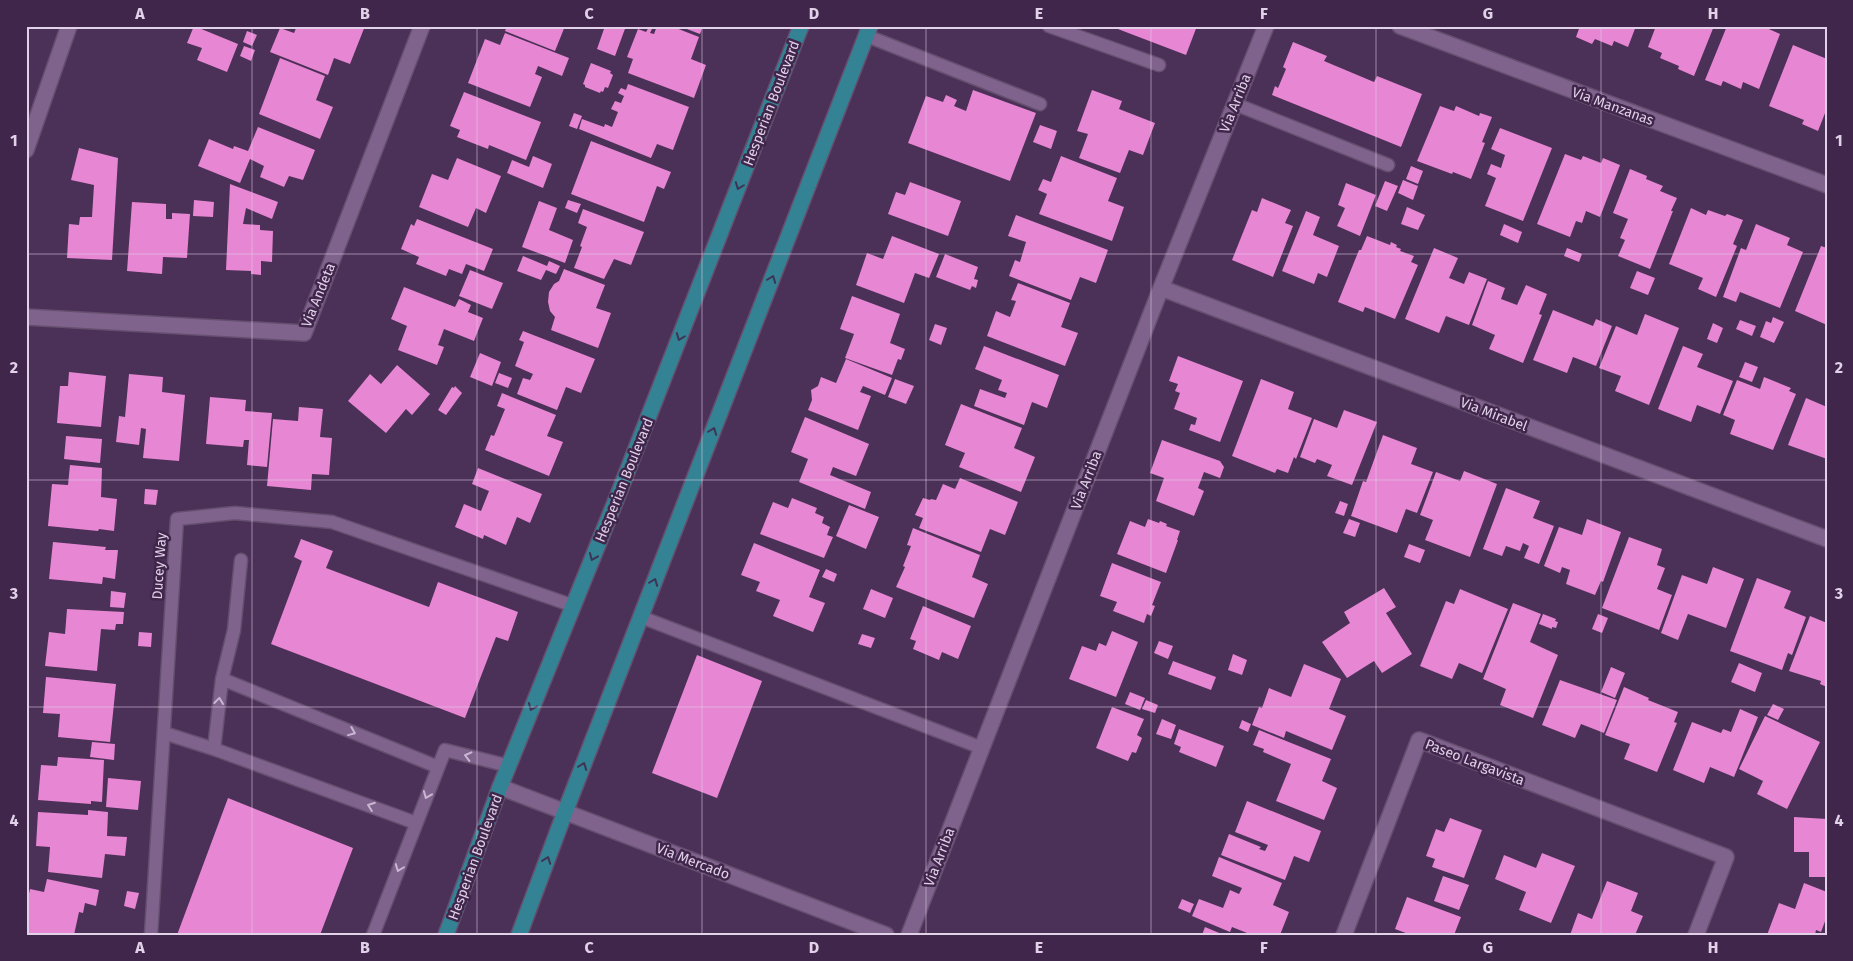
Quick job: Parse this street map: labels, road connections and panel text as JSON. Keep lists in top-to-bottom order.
{
  "streets": {
    "main road": ["Hesperian Boulevard"],
    "street": [
      "Via Arriba",
      "Via Manzanas",
      "Via Andeta",
      "Via Mirabel",
      "Paseo Largavista",
      "Via Mercado"
    ],
    "lane": ["Ducey Way"]
  },
  "crossings": [
    ["Hesperian Boulevard", "Ducey Way"],
    ["Hesperian Boulevard", "Via Mercado"],
    ["Via Arriba", "Via Mirabel"]
  ],
  "grid": {
    "columns": [
      "A",
      "B",
      "C",
      "D",
      "E",
      "F",
      "G",
      "H"
    ],
    "rows": [
      "1",
      "2",
      "3",
      "4"
    ]
  }
}
